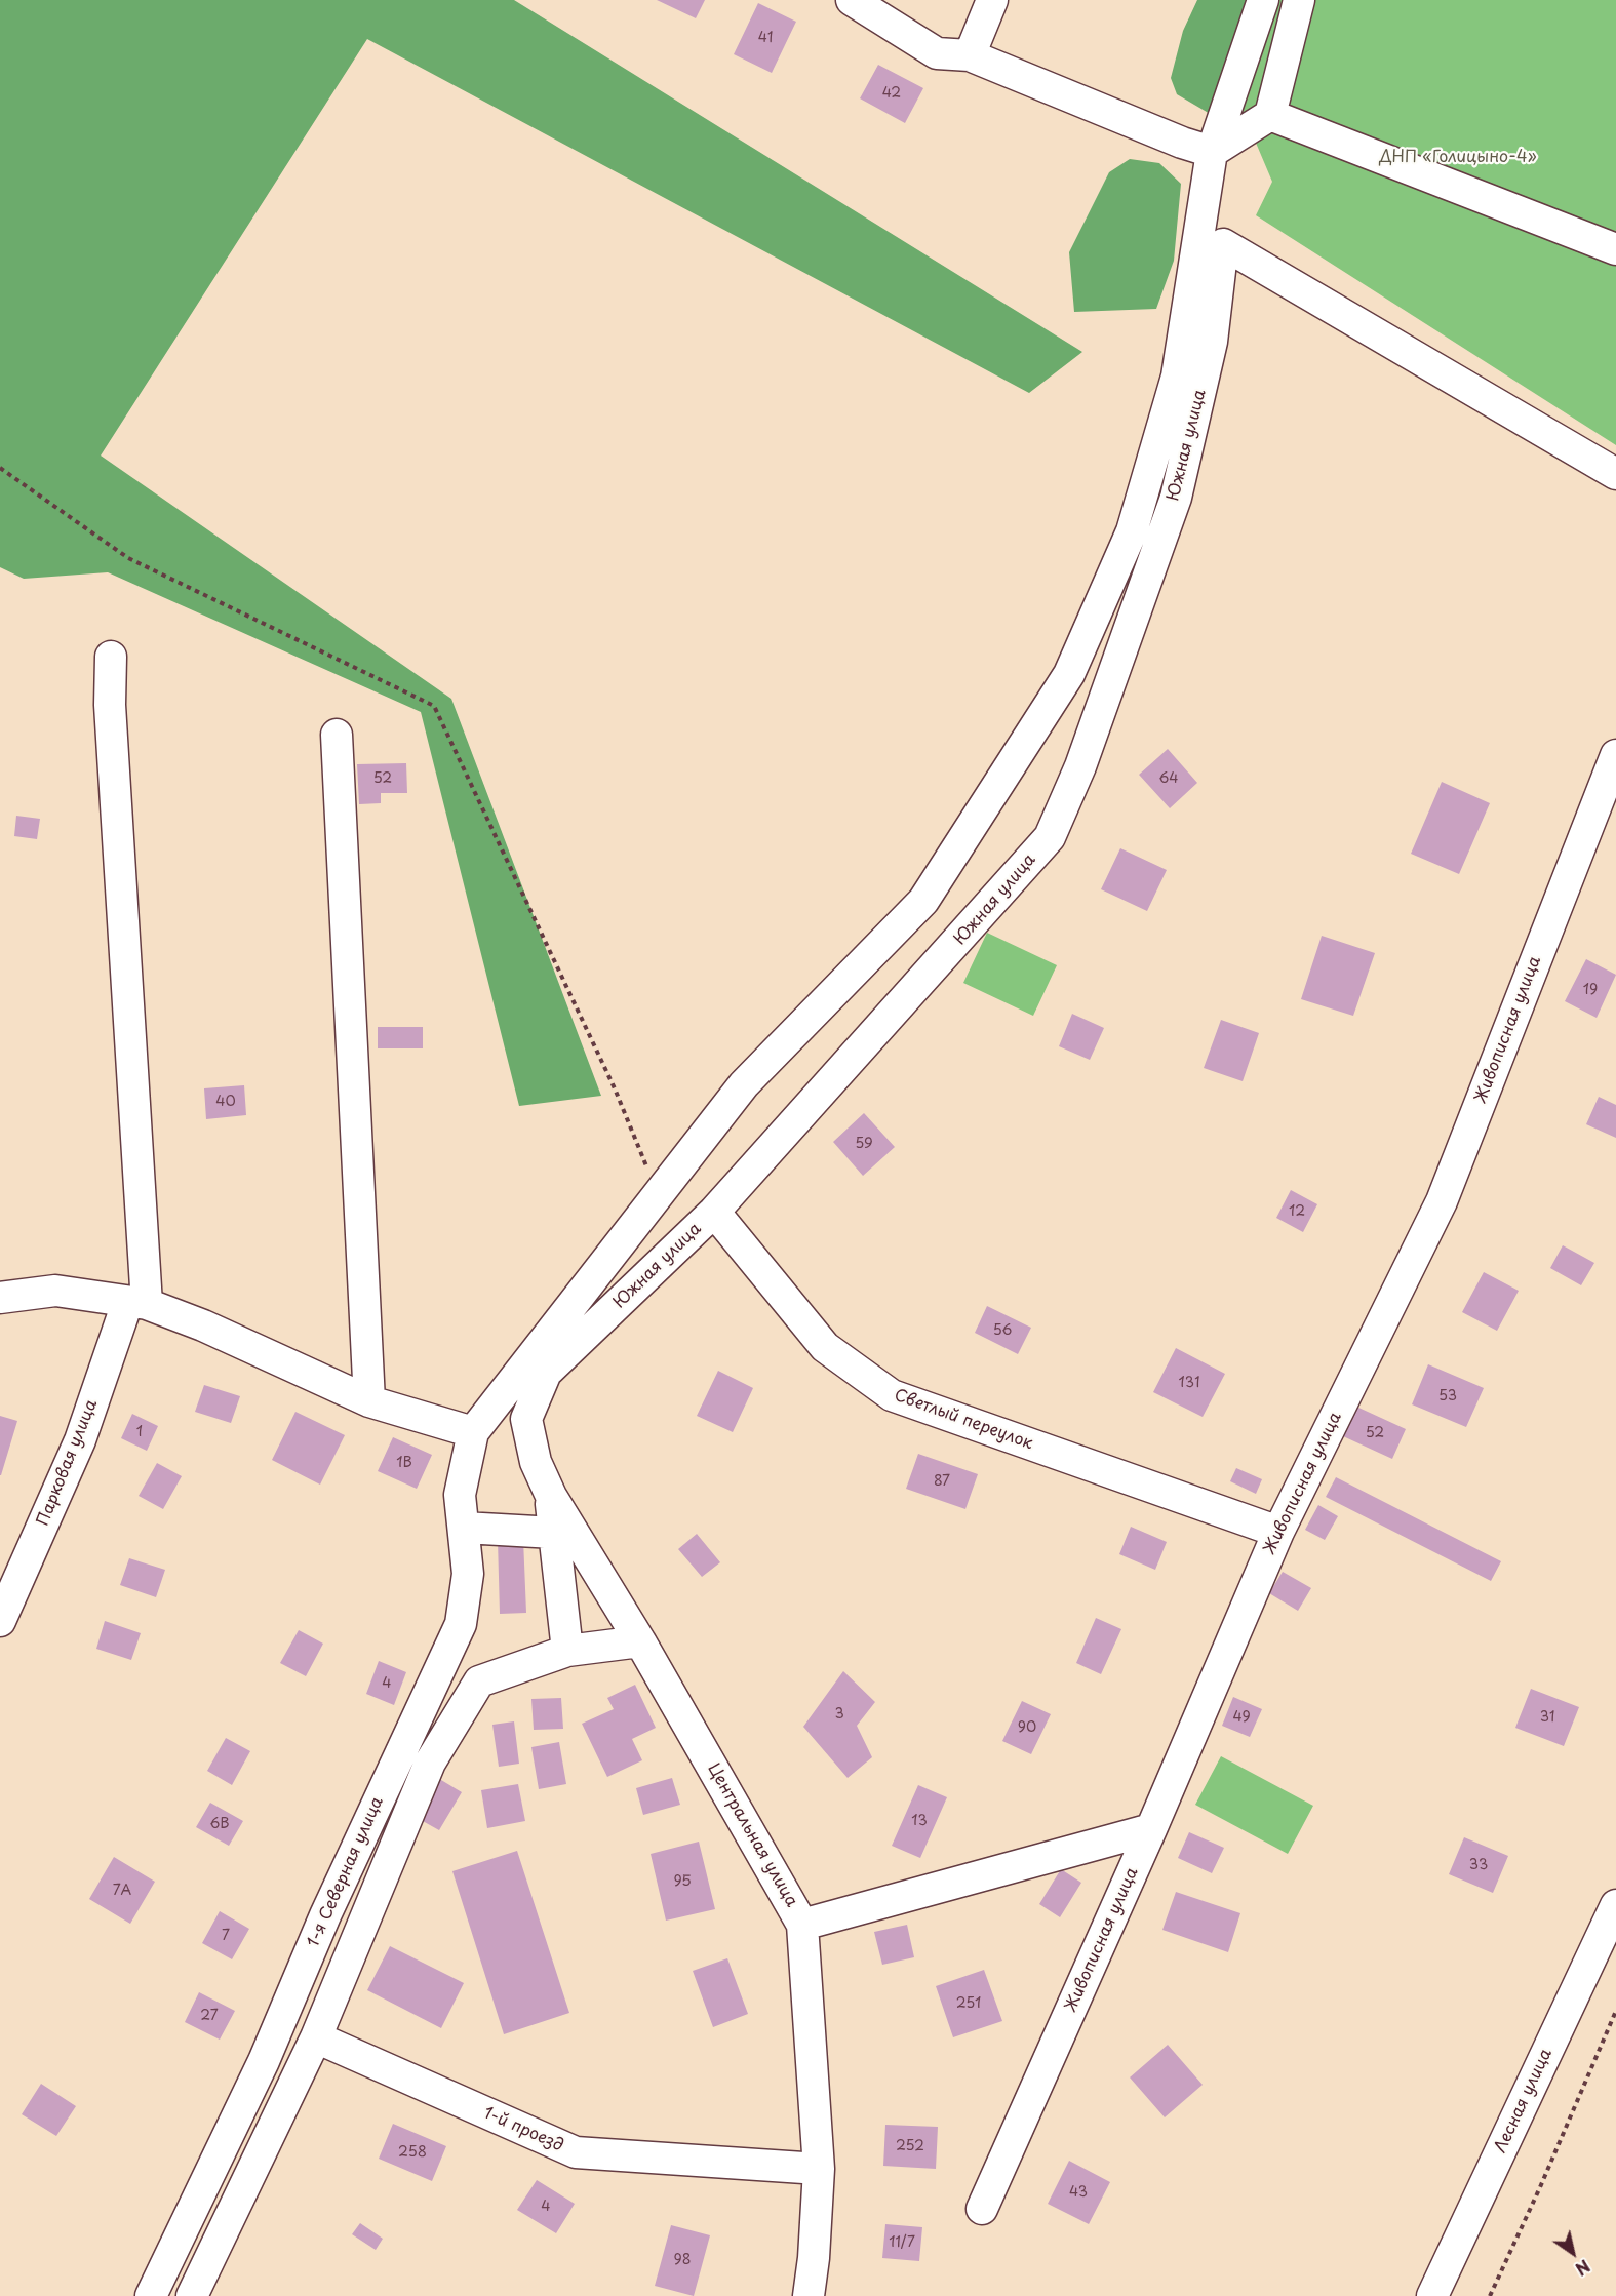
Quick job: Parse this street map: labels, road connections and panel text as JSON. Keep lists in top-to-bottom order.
{
  "streets": {
    "street": [
      "Южная улица",
      "Живописная улица",
      "Светлый переулок",
      "Парковая улица",
      "Центральная улица",
      "1-я Северная улица",
      "Лесная улица",
      "1-й проезд"
    ]
  },
  "crossings": [
    ["Южная улица", "Светлый переулок"],
    ["Южная улица", "Центральная улица"],
    ["Живописная улица", "Светлый переулок"],
    ["Центральная улица", "1-й проезд"]
  ],
  "parks": ["ДНП «Голицыно-4»"],
  "house_numbers": [
    "41",
    "42",
    "52",
    "64",
    "19",
    "40",
    "59",
    "12",
    "56",
    "131",
    "53",
    "1",
    "52",
    "1В",
    "87",
    "4",
    "3",
    "49",
    "31",
    "90",
    "13",
    "6В",
    "33",
    "95",
    "7А",
    "7",
    "251",
    "27",
    "252",
    "258",
    "43",
    "4",
    "11/7",
    "98"
  ],
  "north": "bottom right"
}
